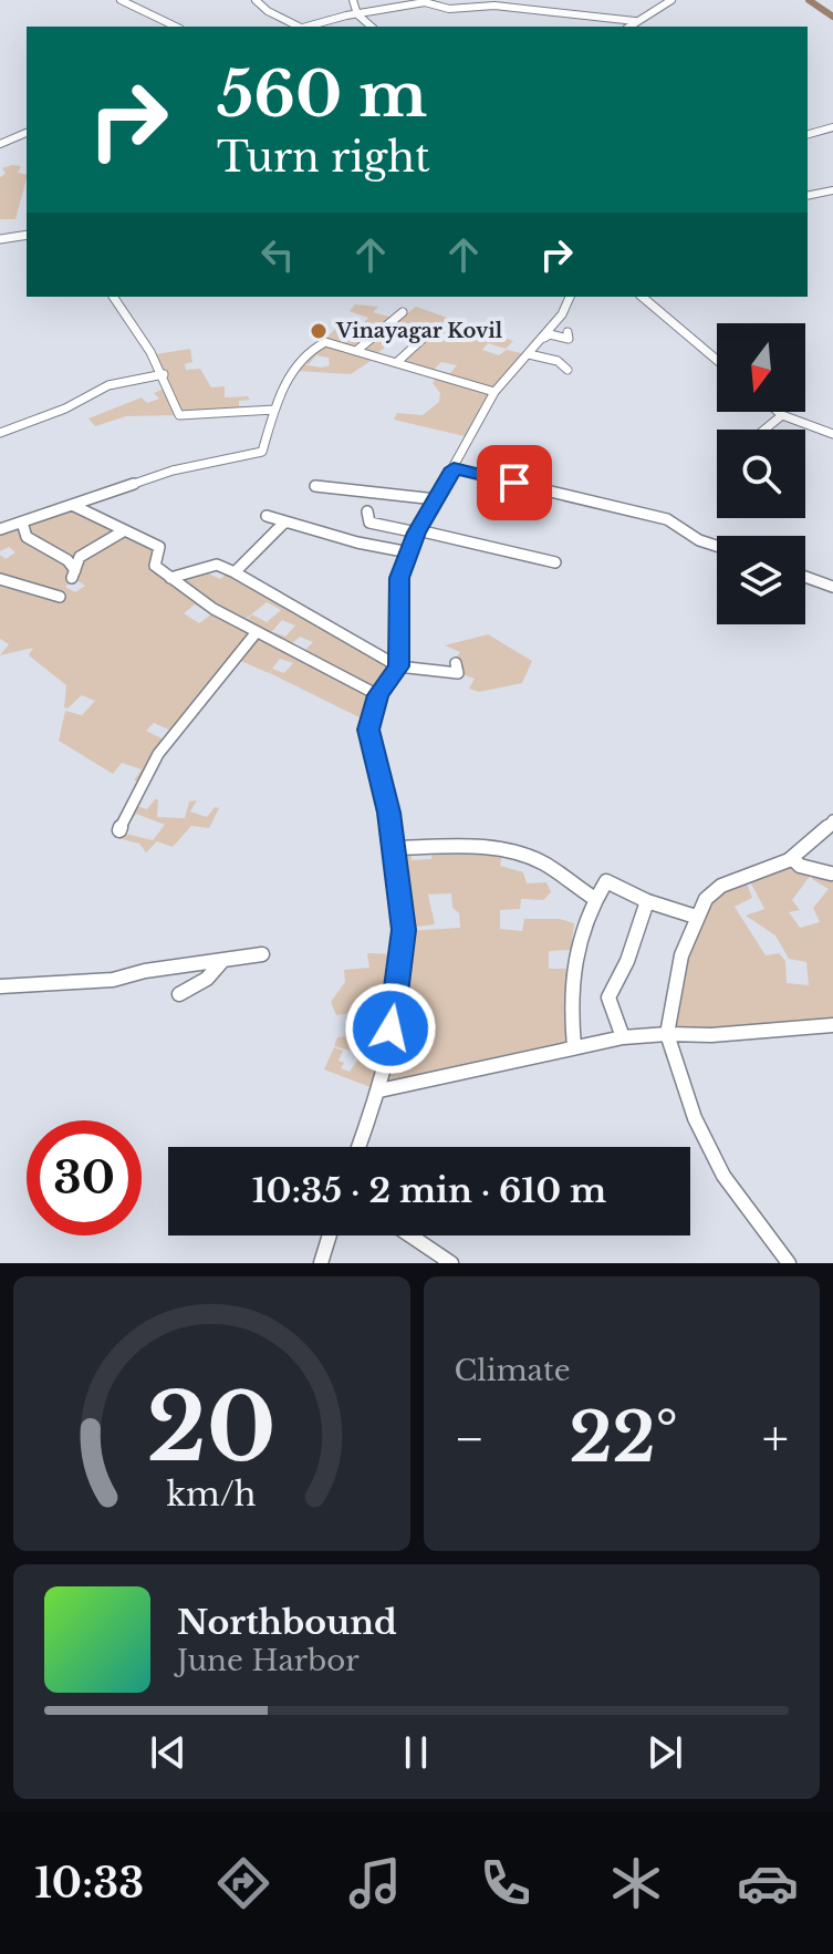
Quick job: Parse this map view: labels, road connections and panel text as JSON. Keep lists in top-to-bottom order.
{
  "places": ["Vinayagar Kovil"],
  "north": "bottom",
  "page": {
    "turn": ["560 m", "Turn right"],
    "limit": "30",
    "trip": "10:35 · 2 min · 610 m",
    "tile": "Climate",
    "heat": ["−", "22°", "+"],
    "song": ["Northbound", "June Harbor"],
    "tabs": "10:33",
    "gauge": ["20", "km/h"]
  }
}
